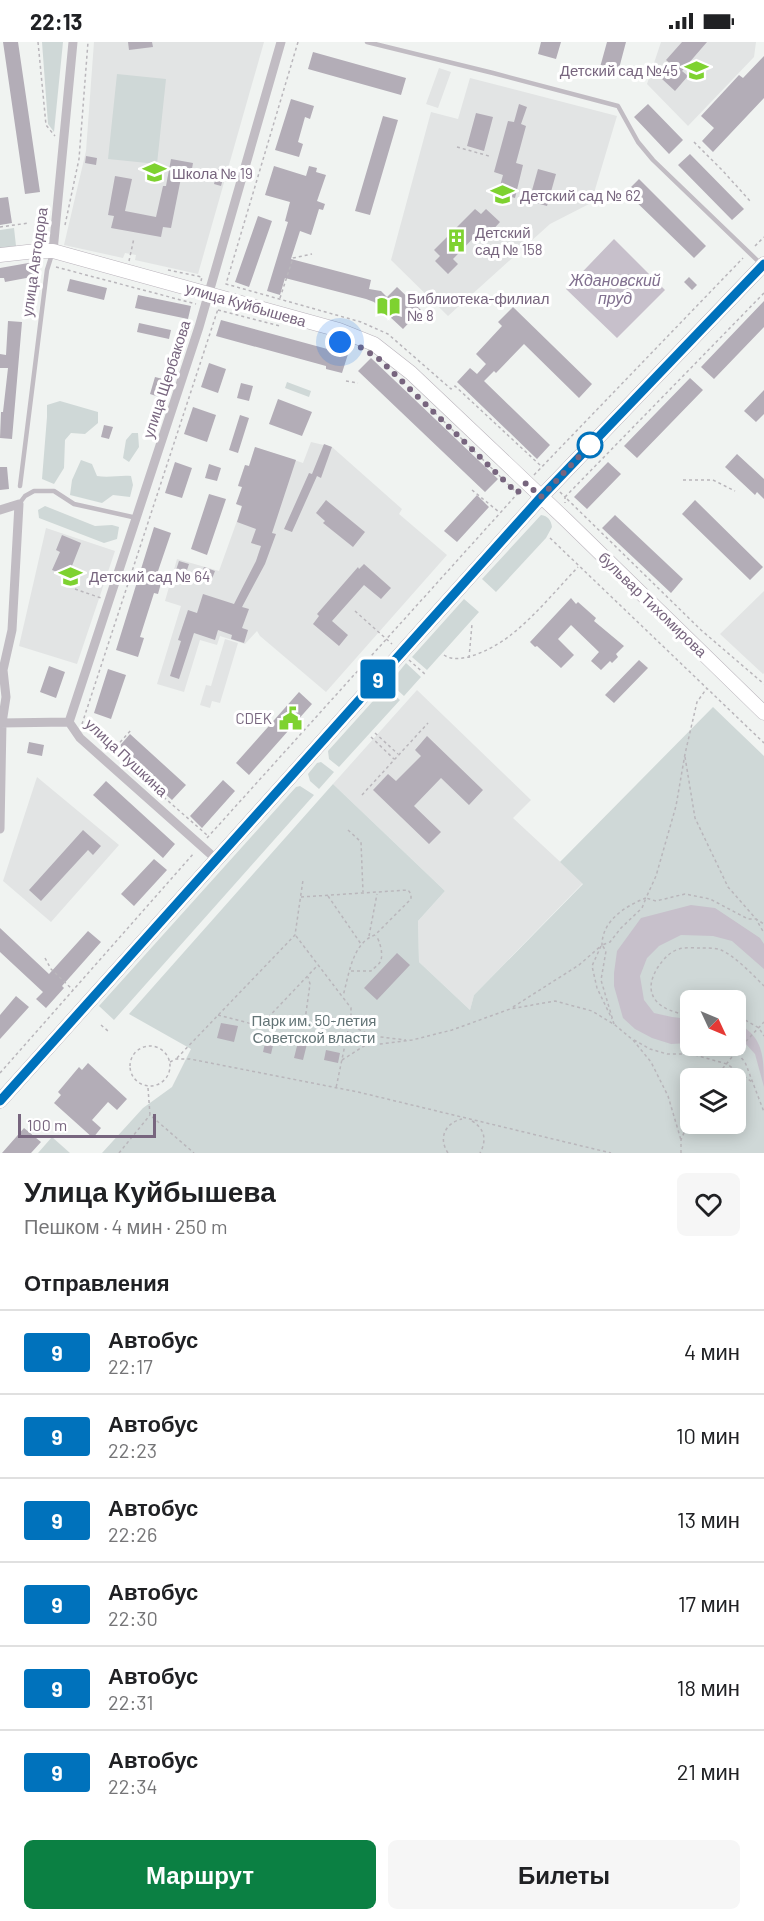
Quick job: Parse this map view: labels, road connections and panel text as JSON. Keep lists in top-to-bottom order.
{
  "streets": {
    "main road": ["улица Куйбышева", "бульвар Тихомирова"],
    "street": ["улица Автодора", "улица Щербакова", "улица Пушкина"]
  },
  "crossings": [
    ["улица Автодора", "улица Куйбышева"],
    ["улица Куйбышева", "улица Щербакова"],
    ["улица Куйбышева", "бульвар Тихомирова"],
    ["улица Щербакова", "улица Пушкина"]
  ],
  "water": ["Ждановский пруд"],
  "parks": ["Парк им. 50-летия Советской власти"],
  "places": {
    "school or university": [
      "Детский сад №45",
      "Школа № 19",
      "Детский сад № 62",
      "Детский сад № 64"
    ],
    "building": ["Детский сад № 158"],
    "library": ["Библиотека-филиал № 8"],
    "public building": ["CDEK"]
  },
  "lines": ["bus line 9"],
  "scale_bar": "100 m",
  "north": "bottom right",
  "page": {
    "status": "22:13",
    "on_map": "9",
    "scale": "100 m",
    "heading": [
      ["Улица Куйбышева", "Пешком · 4 мин · 250 m"],
      "Отправления"
    ],
    "list": [
      {
        "mark": "9",
        "name": "Автобус",
        "note": "22:17",
        "value": "4 мин"
      },
      {
        "mark": "9",
        "name": "Автобус",
        "note": "22:23",
        "value": "10 мин"
      },
      {
        "mark": "9",
        "name": "Автобус",
        "note": "22:26",
        "value": "13 мин"
      },
      {
        "mark": "9",
        "name": "Автобус",
        "note": "22:30",
        "value": "17 мин"
      },
      {
        "mark": "9",
        "name": "Автобус",
        "note": "22:31",
        "value": "18 мин"
      },
      {
        "mark": "9",
        "name": "Автобус",
        "note": "22:34",
        "value": "21 мин"
      }
    ],
    "buttons": ["Маршрут", "Билеты"]
  }
}
